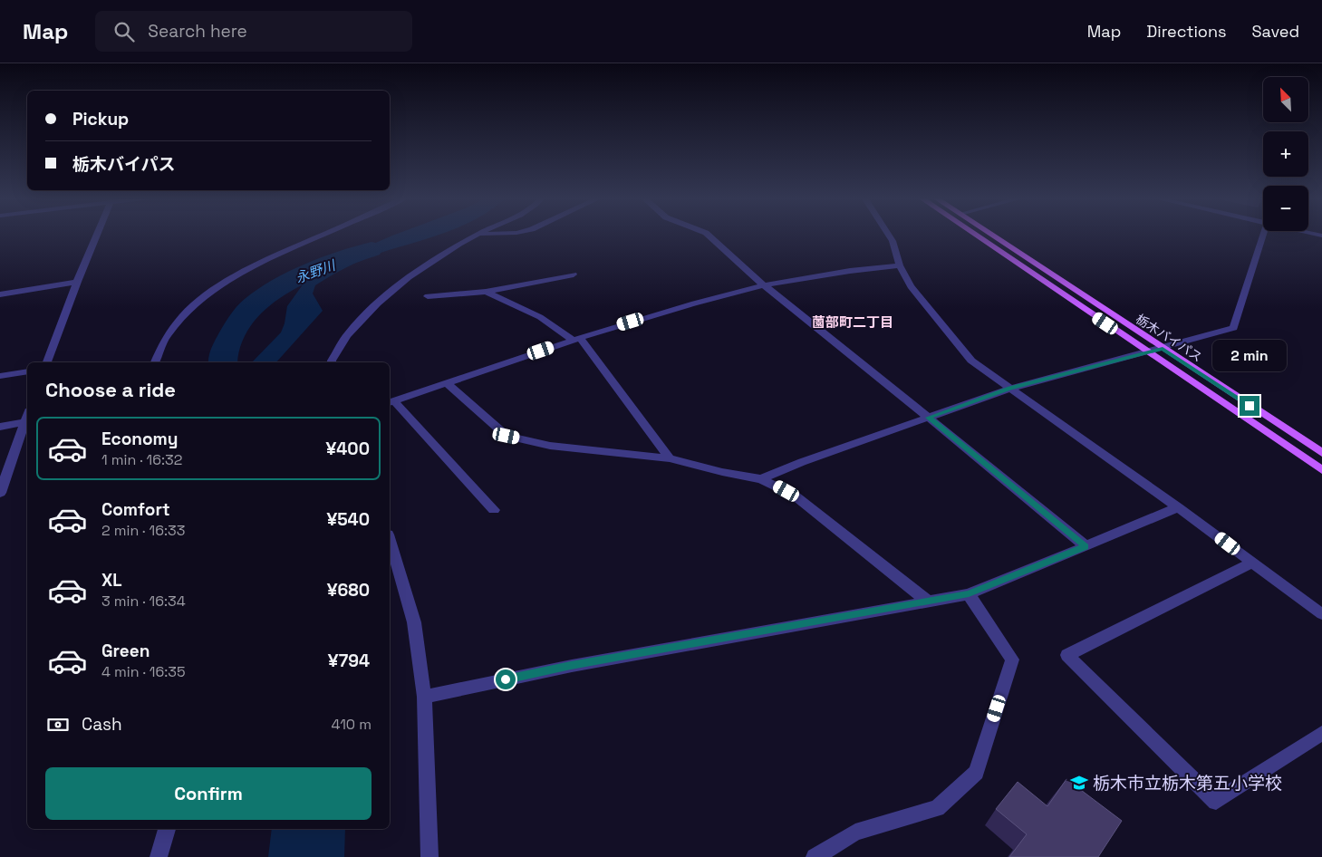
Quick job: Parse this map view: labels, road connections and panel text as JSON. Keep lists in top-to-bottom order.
{
  "streets": {
    "main road": ["栃木バイパス"]
  },
  "districts": ["薗部町二丁目"],
  "water": ["永野川"],
  "places": {
    "school or university": ["栃木市立栃木第五小学校"]
  },
  "north": "top left",
  "page": {
    "header": "Map",
    "search": "Search here",
    "nav": ["Map", "Directions", "Saved"],
    "map_buttons": ["+", "−"],
    "banner": ["Pickup", "栃木バイパス"],
    "bubble": "2 min",
    "heading": "Choose a ride",
    "list": [
      {
        "name": "Economy",
        "note": "1 min · 16:32",
        "value": "¥400"
      },
      {
        "name": "Comfort",
        "note": "2 min · 16:33",
        "value": "¥540"
      },
      {
        "name": "XL",
        "note": "3 min · 16:34",
        "value": "¥680"
      },
      {
        "name": "Green",
        "note": "4 min · 16:35",
        "value": "¥794"
      }
    ],
    "pay": ["Cash", "410 m"],
    "buttons": "Confirm"
  }
}
